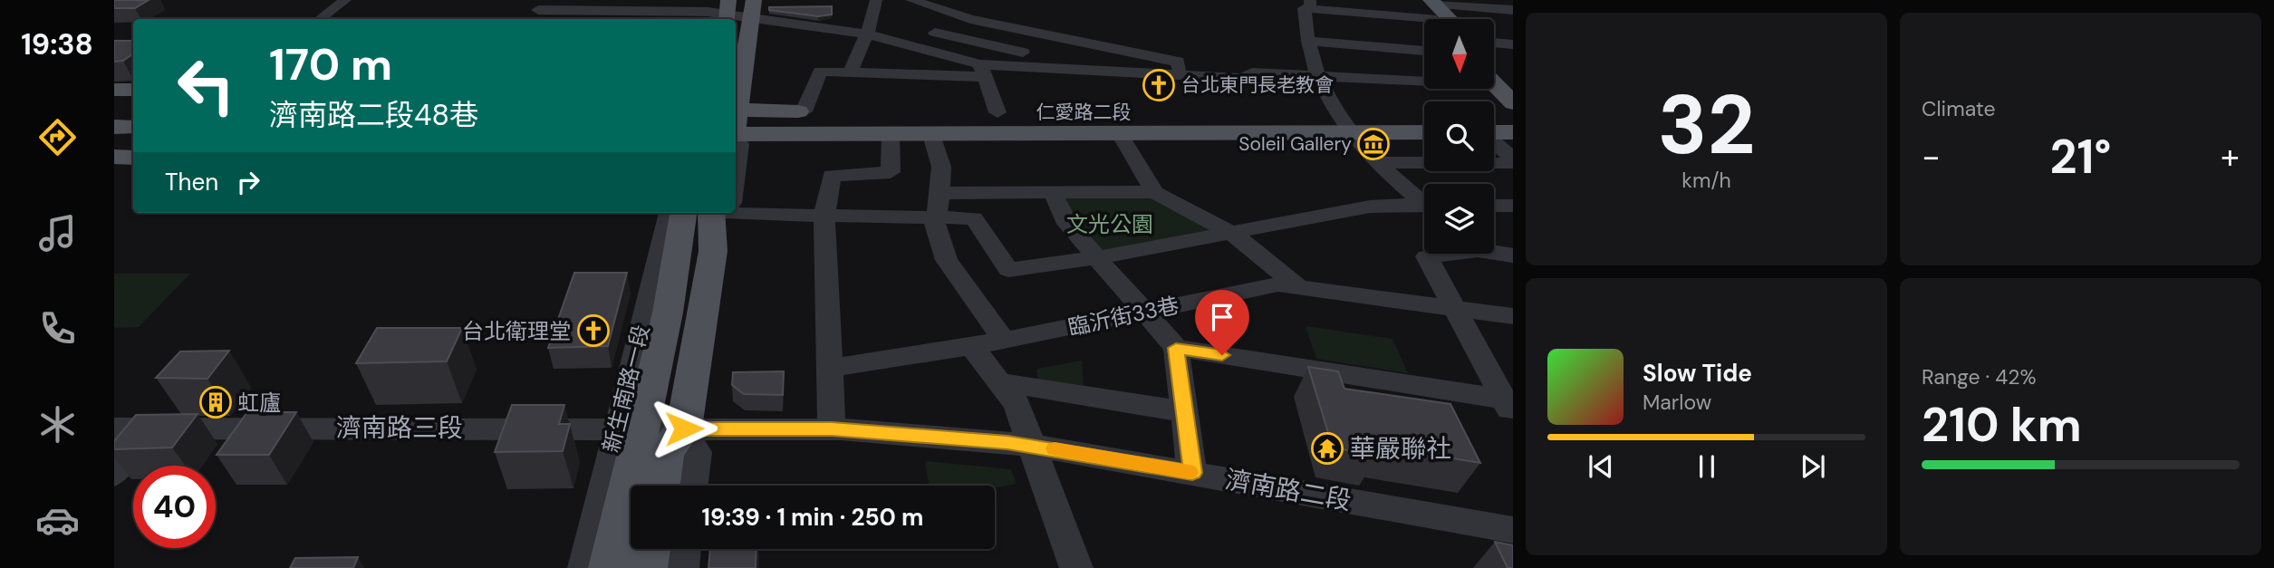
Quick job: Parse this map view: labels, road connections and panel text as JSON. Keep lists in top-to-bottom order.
{
  "streets": {
    "main road": ["仁愛路二段", "新生南路一段"],
    "street": ["臨沂街33巷", "濟南路三段", "濟南路二段"]
  },
  "crossings": [
    ["新生南路一段", "濟南路三段"],
    ["濟南路三段", "濟南路二段"]
  ],
  "parks": ["文光公園"],
  "places": {
    "church": ["台北東門長老教會", "台北衛理堂"],
    "museum": ["Soleil Gallery"],
    "building": ["虹廬"],
    "temple": ["華嚴聯社"]
  },
  "north": "bottom",
  "page": {
    "tabs": "19:38",
    "tile": [
      ["32", "km/h"],
      "Climate",
      ["Range · 42%", "210 km"]
    ],
    "turn": ["170 m", "濟南路二段48巷"],
    "heat": ["−", "21°", "+"],
    "then": "Then",
    "song": ["Slow Tide", "Marlow"],
    "limit": "40",
    "trip": "19:39 · 1 min · 250 m"
  }
}
